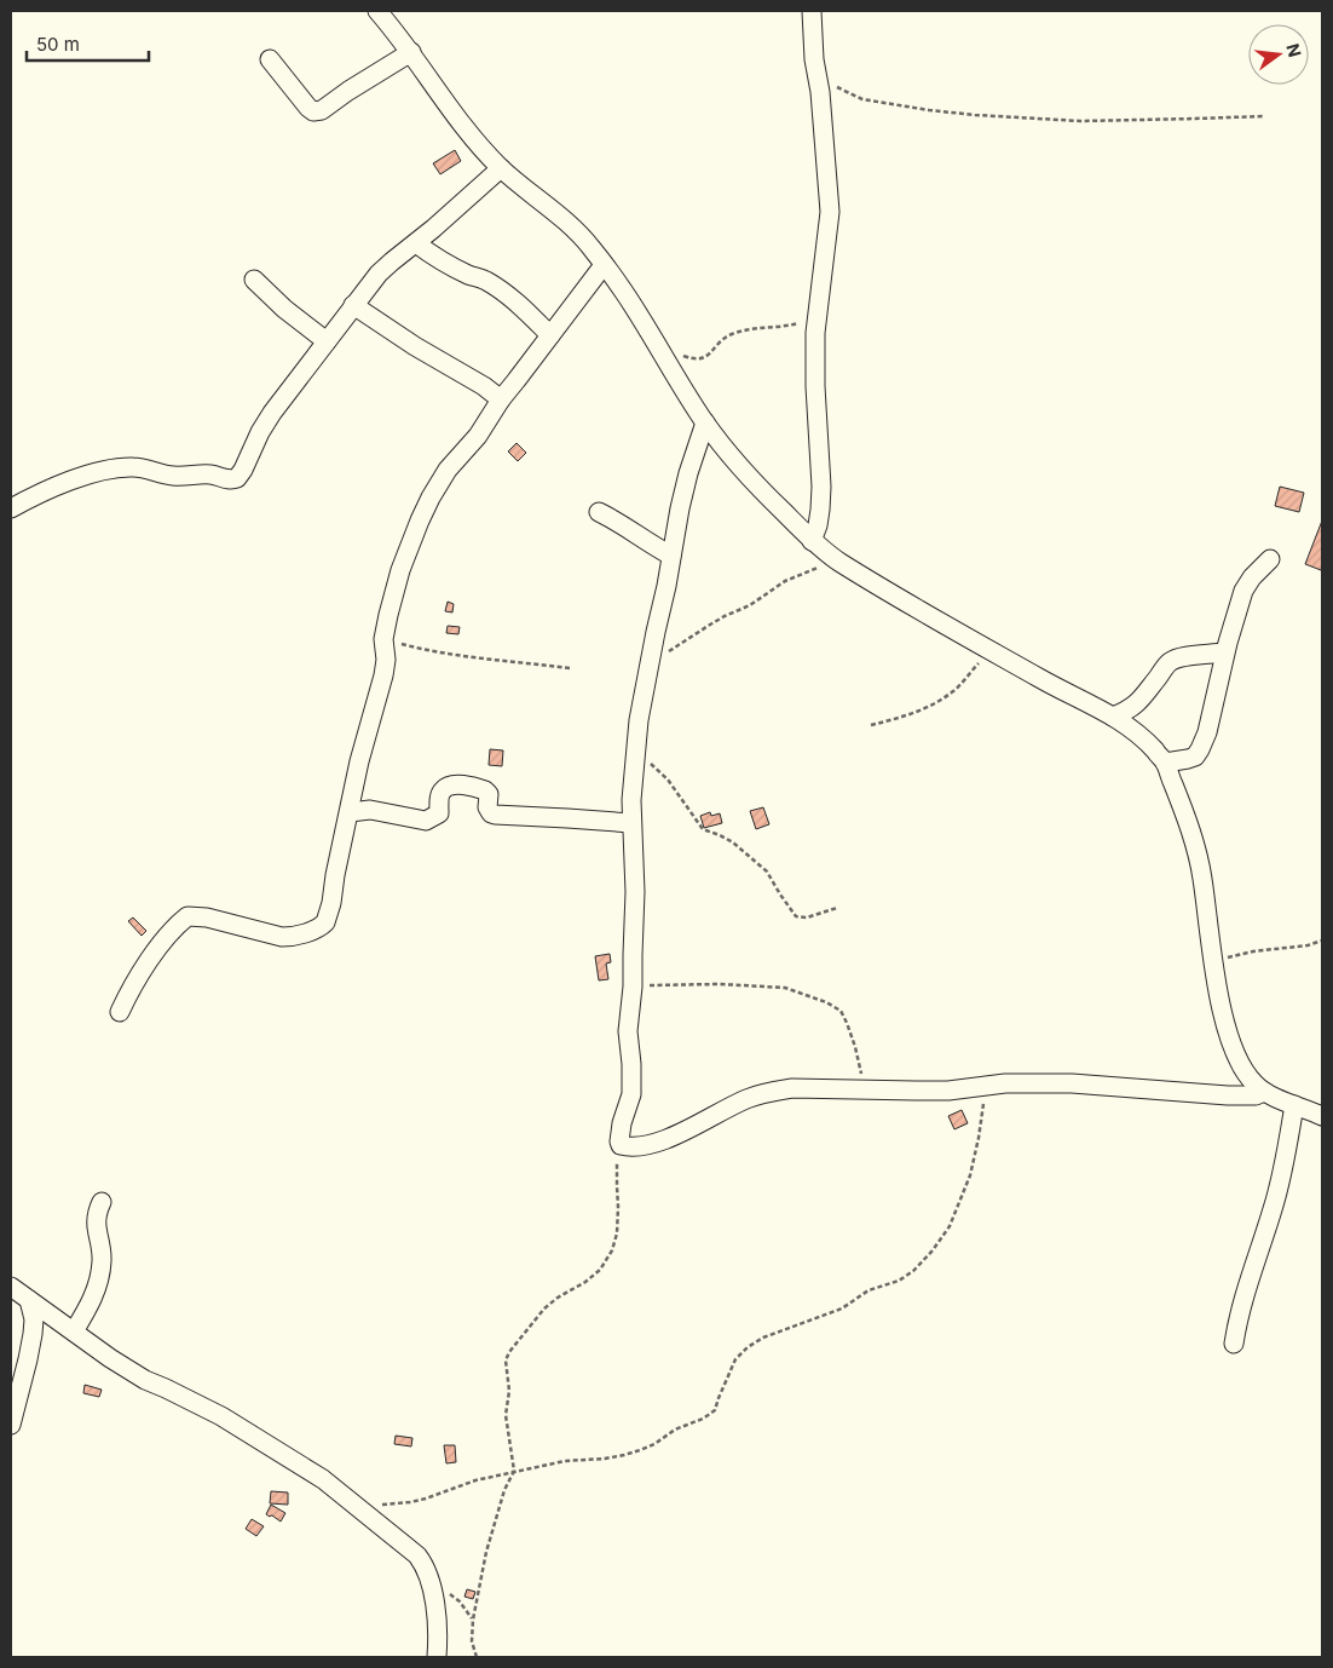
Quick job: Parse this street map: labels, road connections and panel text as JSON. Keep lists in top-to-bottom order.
{
  "scale_bar": "50 m",
  "north": "right"
}
